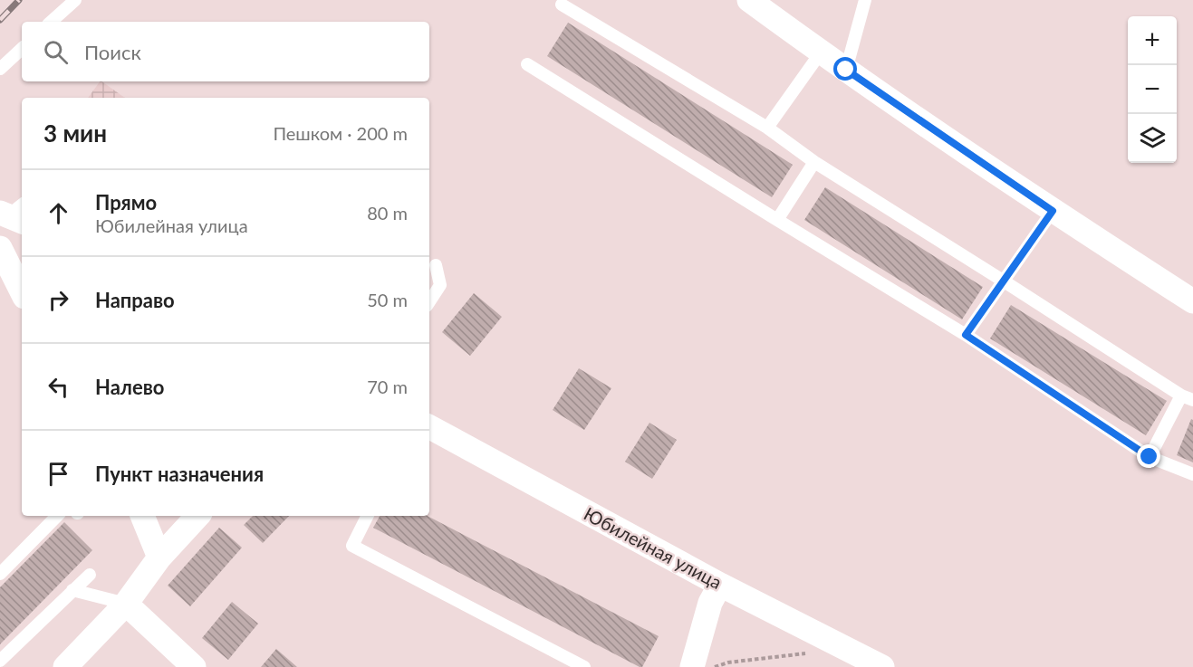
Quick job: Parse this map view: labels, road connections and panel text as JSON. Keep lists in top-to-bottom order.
{
  "streets": {
    "street": ["Юбилейная улица"]
  },
  "page": {
    "map_buttons": ["+", "−"],
    "search": "Поиск",
    "heading": ["3 мин", "Пешком · 200 m"],
    "list": [
      ["Прямо", "Юбилейная улица", "80 m"],
      ["Направо", "50 m"],
      ["Налево", "70 m"],
      "Пункт назначения"
    ]
  }
}
